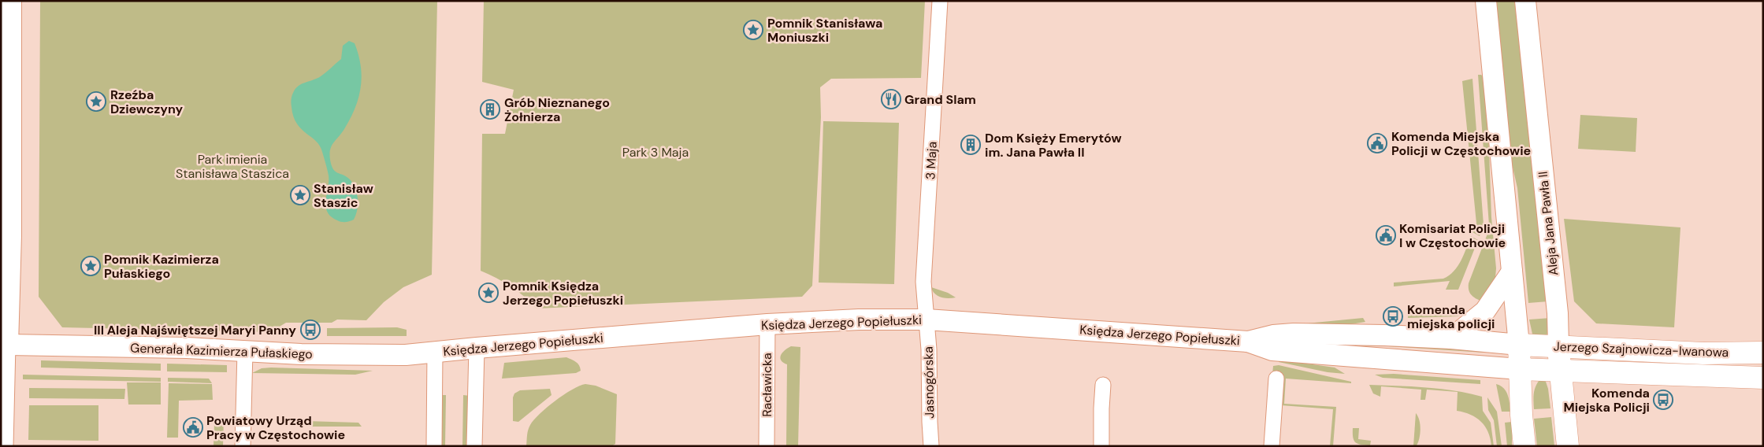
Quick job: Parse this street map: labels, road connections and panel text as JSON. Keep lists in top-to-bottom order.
{
  "streets": {
    "main road": [
      "Aleja Jana Pawła II",
      "Księdza Jerzego Popiełuszki",
      "Jerzego Szajnowicza-Iwanowa",
      "Generała Kazimierza Pułaskiego"
    ],
    "street": ["3 Maja", "Jasnogórska", "Racławicka"]
  },
  "crossings": [
    ["3 Maja", "Księdza Jerzego Popiełuszki"],
    ["3 Maja", "Jasnogórska"],
    ["Aleja Jana Pawła II", "Jerzego Szajnowicza-Iwanowa"],
    ["Księdza Jerzego Popiełuszki", "Jerzego Szajnowicza-Iwanowa"],
    ["Księdza Jerzego Popiełuszki", "Generała Kazimierza Pułaskiego"],
    ["Księdza Jerzego Popiełuszki", "Jasnogórska"],
    ["Księdza Jerzego Popiełuszki", "Racławicka"]
  ],
  "parks": ["Park 3 Maja", "Park imienia Stanisława Staszica"],
  "places": {
    "place": [
      "Pomnik Stanisława Moniuszki",
      "Rzeźba Dziewczyny",
      "Stanisław Staszic",
      "Pomnik Kazimierza Pułaskiego",
      "Pomnik Księdza Jerzego Popiełuszki"
    ],
    "restaurant": ["Grand Slam"],
    "building": ["Grób Nieznanego Żołnierza", "Dom Księży Emerytów im. Jana Pawła II"],
    "public building": ["Komenda Miejska Policji w Częstochowie", "Komisariat Policji I w Częstochowie", "Powiatowy Urząd Pracy w Częstochowie"],
    "bus stop": ["Komenda miejska policji", "III Aleja Najświętszej Maryi Panny", "Komenda Miejska Policji"]
  }
}
